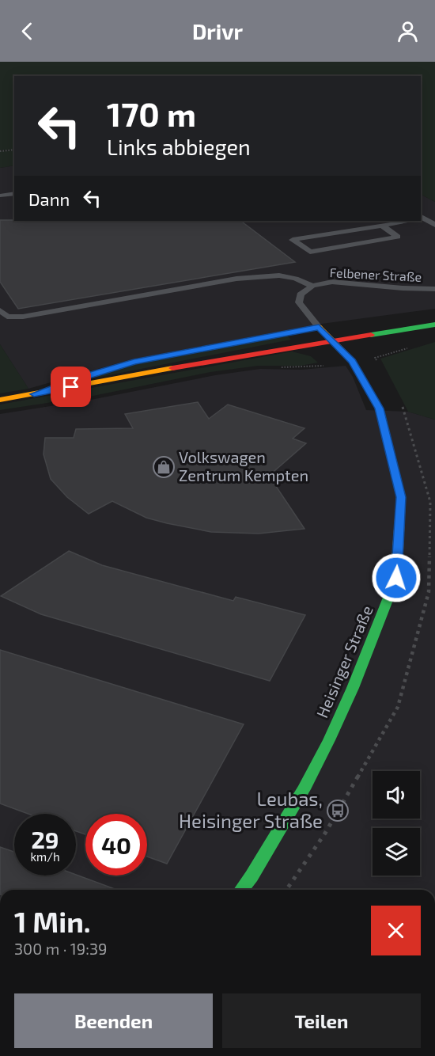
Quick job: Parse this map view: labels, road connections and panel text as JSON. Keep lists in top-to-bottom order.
{
  "streets": {
    "street": ["Heisinger Straße"],
    "lane": ["Felbener Straße"]
  },
  "crossings": [
    ["Felbener Straße", "Heisinger Straße"]
  ],
  "places": {
    "shop": ["Volkswagen Zentrum Kempten"],
    "bus stop": ["Leubas, Heisinger Straße"]
  },
  "page": {
    "header": "Drivr",
    "turn": ["170 m", "Links abbiegen"],
    "then": "Dann",
    "speed": "29 km/h",
    "limit": "40",
    "heading": ["1 Min.", "300 m · 19:39"],
    "buttons": ["Beenden", "Teilen"]
  }
}
